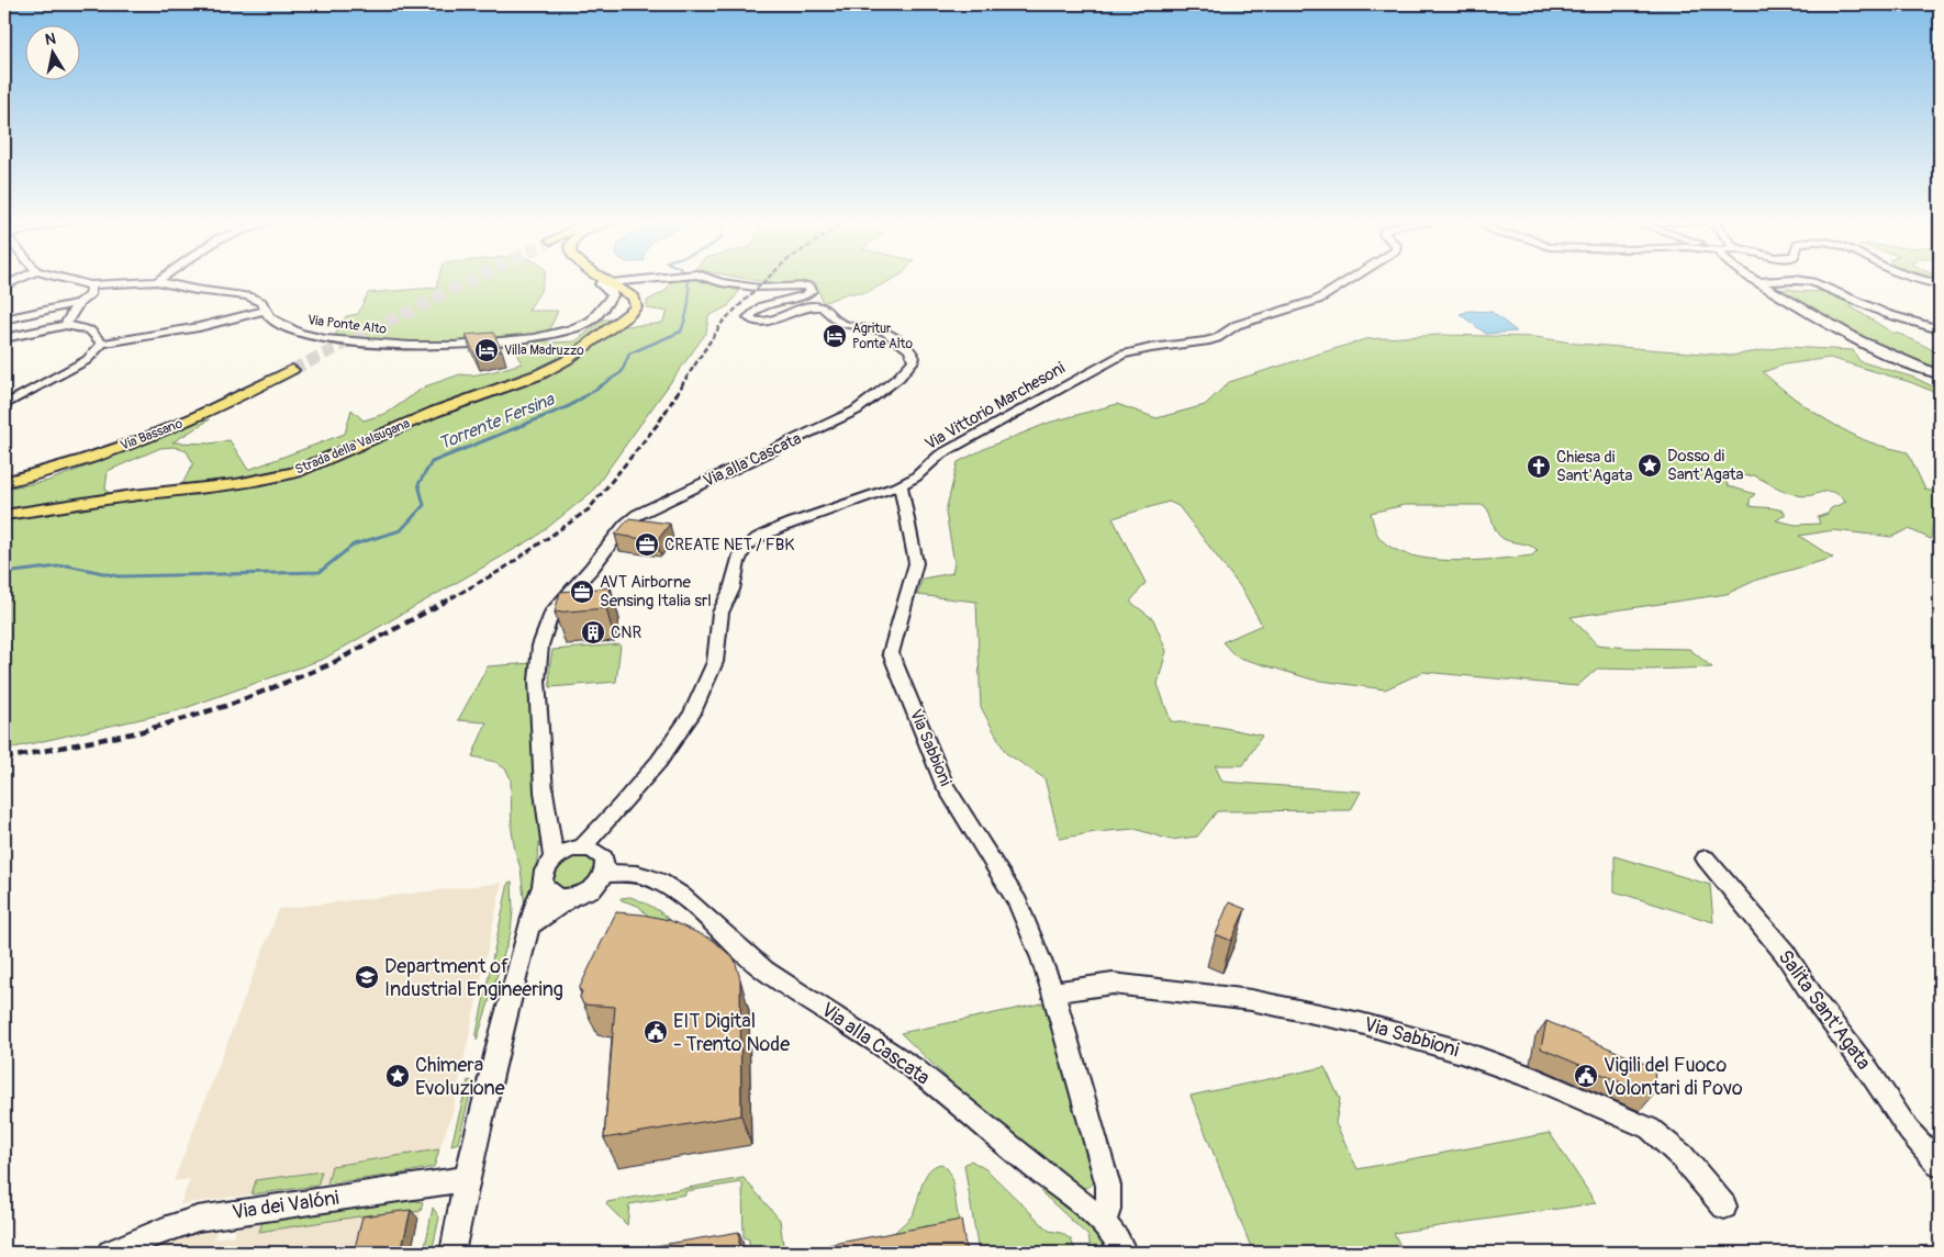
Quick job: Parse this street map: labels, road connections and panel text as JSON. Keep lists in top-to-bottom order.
{
  "streets": {
    "main road": ["Via Bassano", "Strada della Valsugana"],
    "street": [
      "Via Ponte Alto",
      "Via Vittorio Marchesoni",
      "Via alla Cascata",
      "Via Sabbioni",
      "Salita Sant'Agata",
      "Via dei Valóni"
    ]
  },
  "crossings": [
    ["Via Ponte Alto", "Strada della Valsugana"],
    ["Via Ponte Alto", "Via alla Cascata"],
    ["Via Vittorio Marchesoni", "Via alla Cascata"],
    ["Via Vittorio Marchesoni", "Via Sabbioni"],
    ["Strada della Valsugana", "Via alla Cascata"],
    ["Via alla Cascata", "Via Sabbioni"]
  ],
  "water": ["Torrente Fersina"],
  "places": {
    "hotel": ["Agritur Ponte Alto", "Villa Madruzzo"],
    "place": ["Dosso di Sant'Agata", "Chimera Evoluzione"],
    "church": ["Chiesa di Sant'Agata"],
    "office": ["CREATE NET / FBK", "AVT Airborne Sensing Italia srl"],
    "building": ["CNR"],
    "school or university": ["Department of Industrial Engineering"],
    "public building": ["EIT Digital - Trento Node", "Vigili del Fuoco Volontari di Povo"]
  },
  "north": "top"
}
